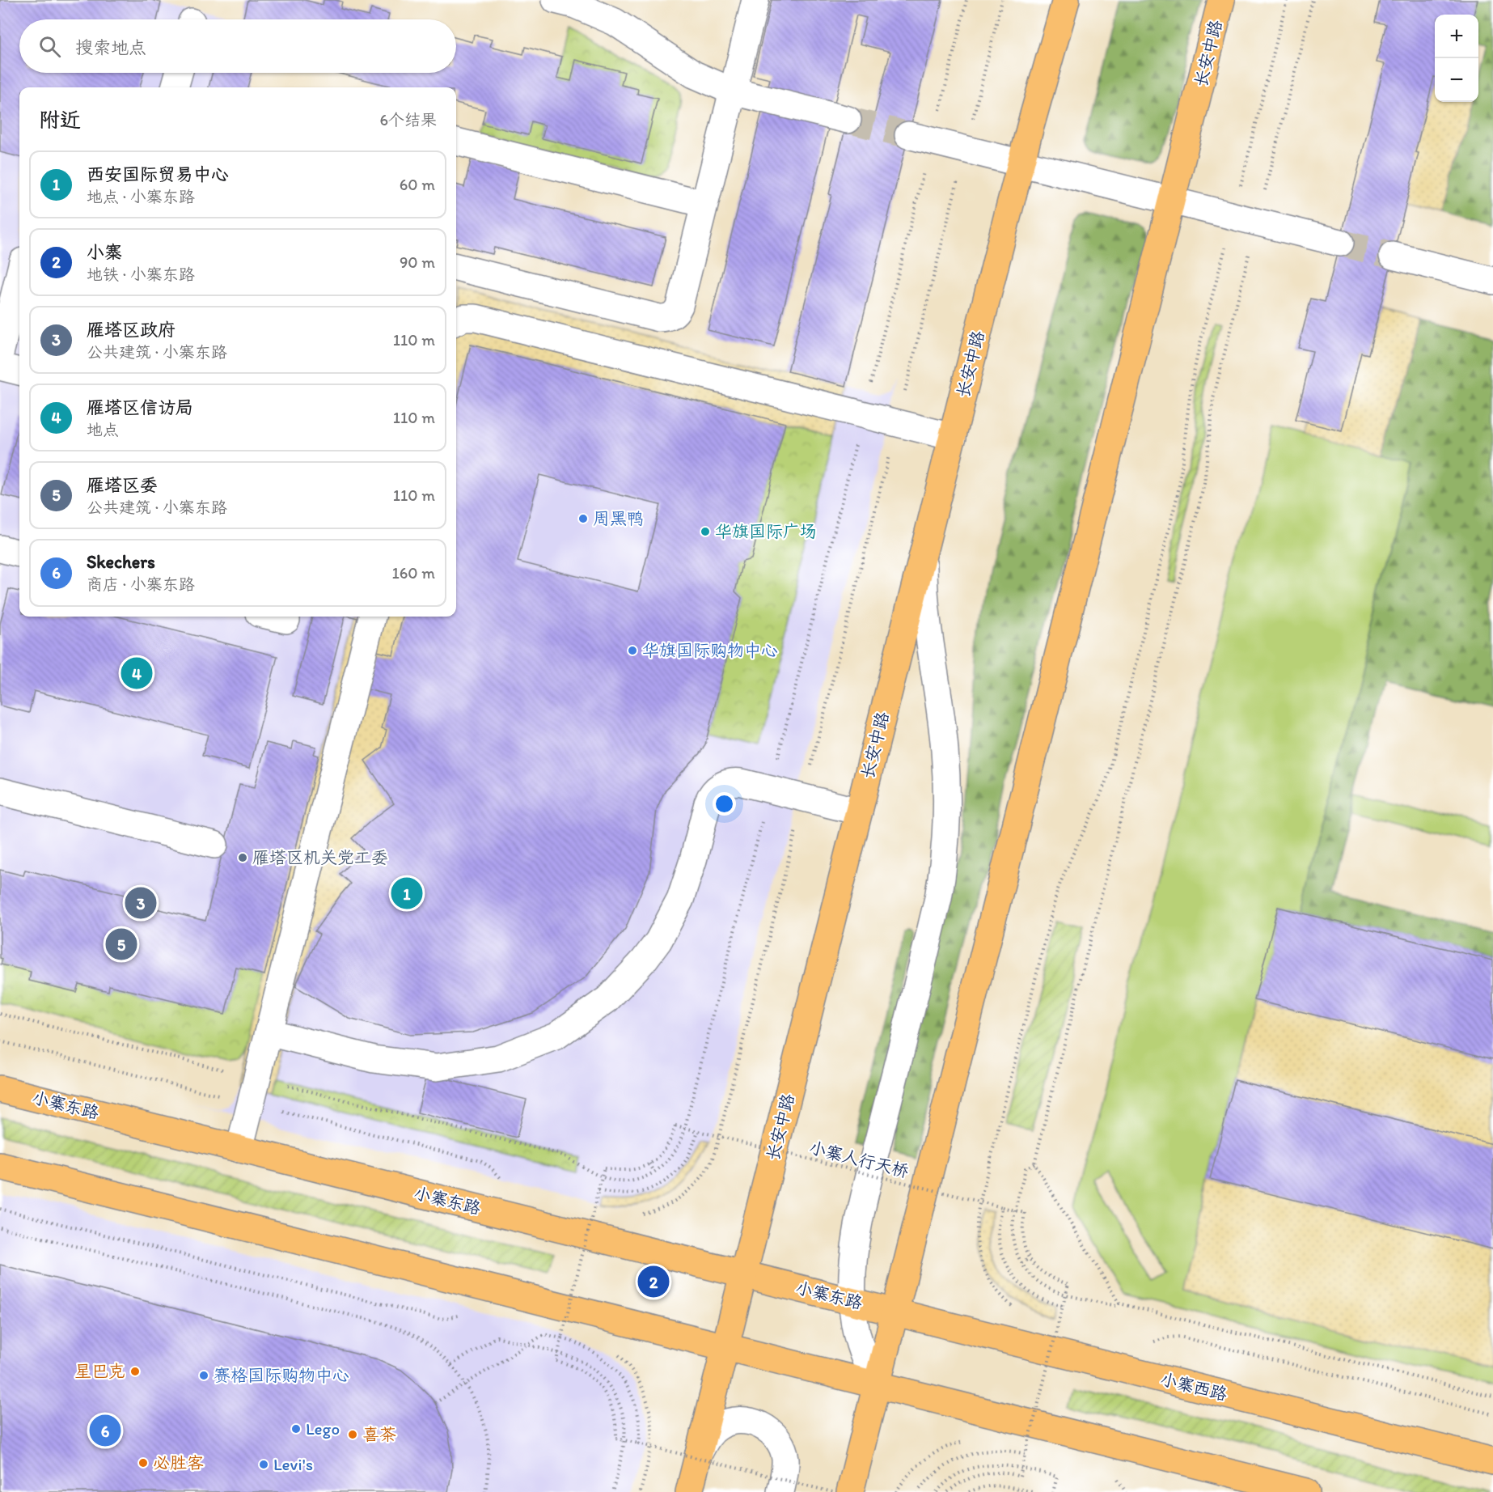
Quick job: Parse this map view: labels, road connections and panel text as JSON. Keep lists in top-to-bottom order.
{
  "streets": {
    "main road": ["长安中路", "小寨东路", "小寨西路"],
    "path": ["小寨人行天桥"]
  },
  "crossings": [
    ["长安中路", "小寨东路"],
    ["长安中路", "小寨西路"],
    ["小寨东路", "小寨西路"]
  ],
  "places": [
    "周黑鸭",
    "华旗国际广场",
    "华旗国际购物中心",
    "雁塔区机关党工委",
    "星巴克",
    "赛格国际购物中心",
    "Lego",
    "喜茶",
    "必胜客",
    "Levi's"
  ],
  "page": {
    "map_buttons": ["+", "−"],
    "search": "搜索地点",
    "heading": ["附近", "6个结果"],
    "list": [
      {
        "mark": "1",
        "name": "西安国际贸易中心",
        "note": "地点 · 小寨东路",
        "value": "60 m"
      },
      {
        "mark": "2",
        "name": "小寨",
        "note": "地铁 · 小寨东路",
        "value": "90 m"
      },
      {
        "mark": "3",
        "name": "雁塔区政府",
        "note": "公共建筑 · 小寨东路",
        "value": "110 m"
      },
      {
        "mark": "4",
        "name": "雁塔区信访局",
        "note": "地点",
        "value": "110 m"
      },
      {
        "mark": "5",
        "name": "雁塔区委",
        "note": "公共建筑 · 小寨东路",
        "value": "110 m"
      },
      {
        "mark": "6",
        "name": "Skechers",
        "note": "商店 · 小寨东路",
        "value": "160 m"
      }
    ],
    "pins": [
      "4",
      "1",
      "3",
      "5",
      "2",
      "6"
    ]
  }
}
